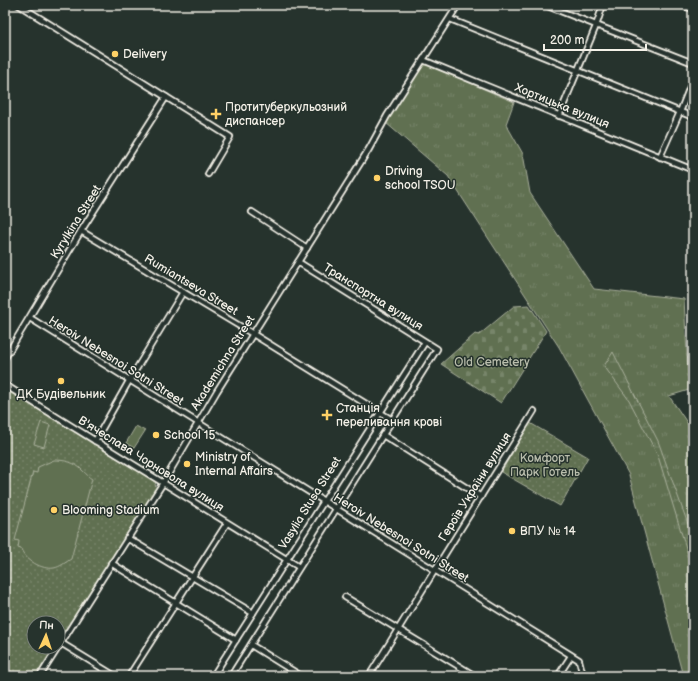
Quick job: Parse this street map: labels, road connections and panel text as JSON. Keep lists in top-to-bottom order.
{
  "streets": {
    "street": [
      "Хортицька вулиця",
      "Kyrylkina Street",
      "Rumiantseva Street",
      "Транспортна вулиця",
      "Heroiv Nebesnoi Sotni Street",
      "Akademichna Street",
      "В'ячеслава Чорновола вулиця",
      "Героїв України вулиця",
      "Vasylia Stusa Street"
    ]
  },
  "crossings": [
    ["Хортицька вулиця", "Akademichna Street"],
    ["Kyrylkina Street", "Rumiantseva Street"],
    ["Kyrylkina Street", "Heroiv Nebesnoi Sotni Street"],
    ["Rumiantseva Street", "Akademichna Street"],
    ["Rumiantseva Street", "Vasylia Stusa Street"],
    ["Транспортна вулиця", "Akademichna Street"],
    ["Транспортна вулиця", "Vasylia Stusa Street"],
    ["Heroiv Nebesnoi Sotni Street", "Akademichna Street"],
    ["Heroiv Nebesnoi Sotni Street", "Героїв України вулиця"],
    ["Heroiv Nebesnoi Sotni Street", "Vasylia Stusa Street"],
    ["Akademichna Street", "В'ячеслава Чорновола вулиця"],
    ["В'ячеслава Чорновола вулиця", "Vasylia Stusa Street"]
  ],
  "parks": ["Old Cemetery", "Комфорт Парк Готель"],
  "places": {
    "other": [
      "Delivery",
      "Driving school TSOU",
      "ДК Будівельник",
      "School 15",
      "Ministry of Internal Affairs",
      "Blooming Stadium",
      "ВПУ № 14"
    ],
    "health": ["Протитуберкульозний диспансер", "Станція переливання крові"]
  },
  "scale_bar": "200 m",
  "north": "top"
}
